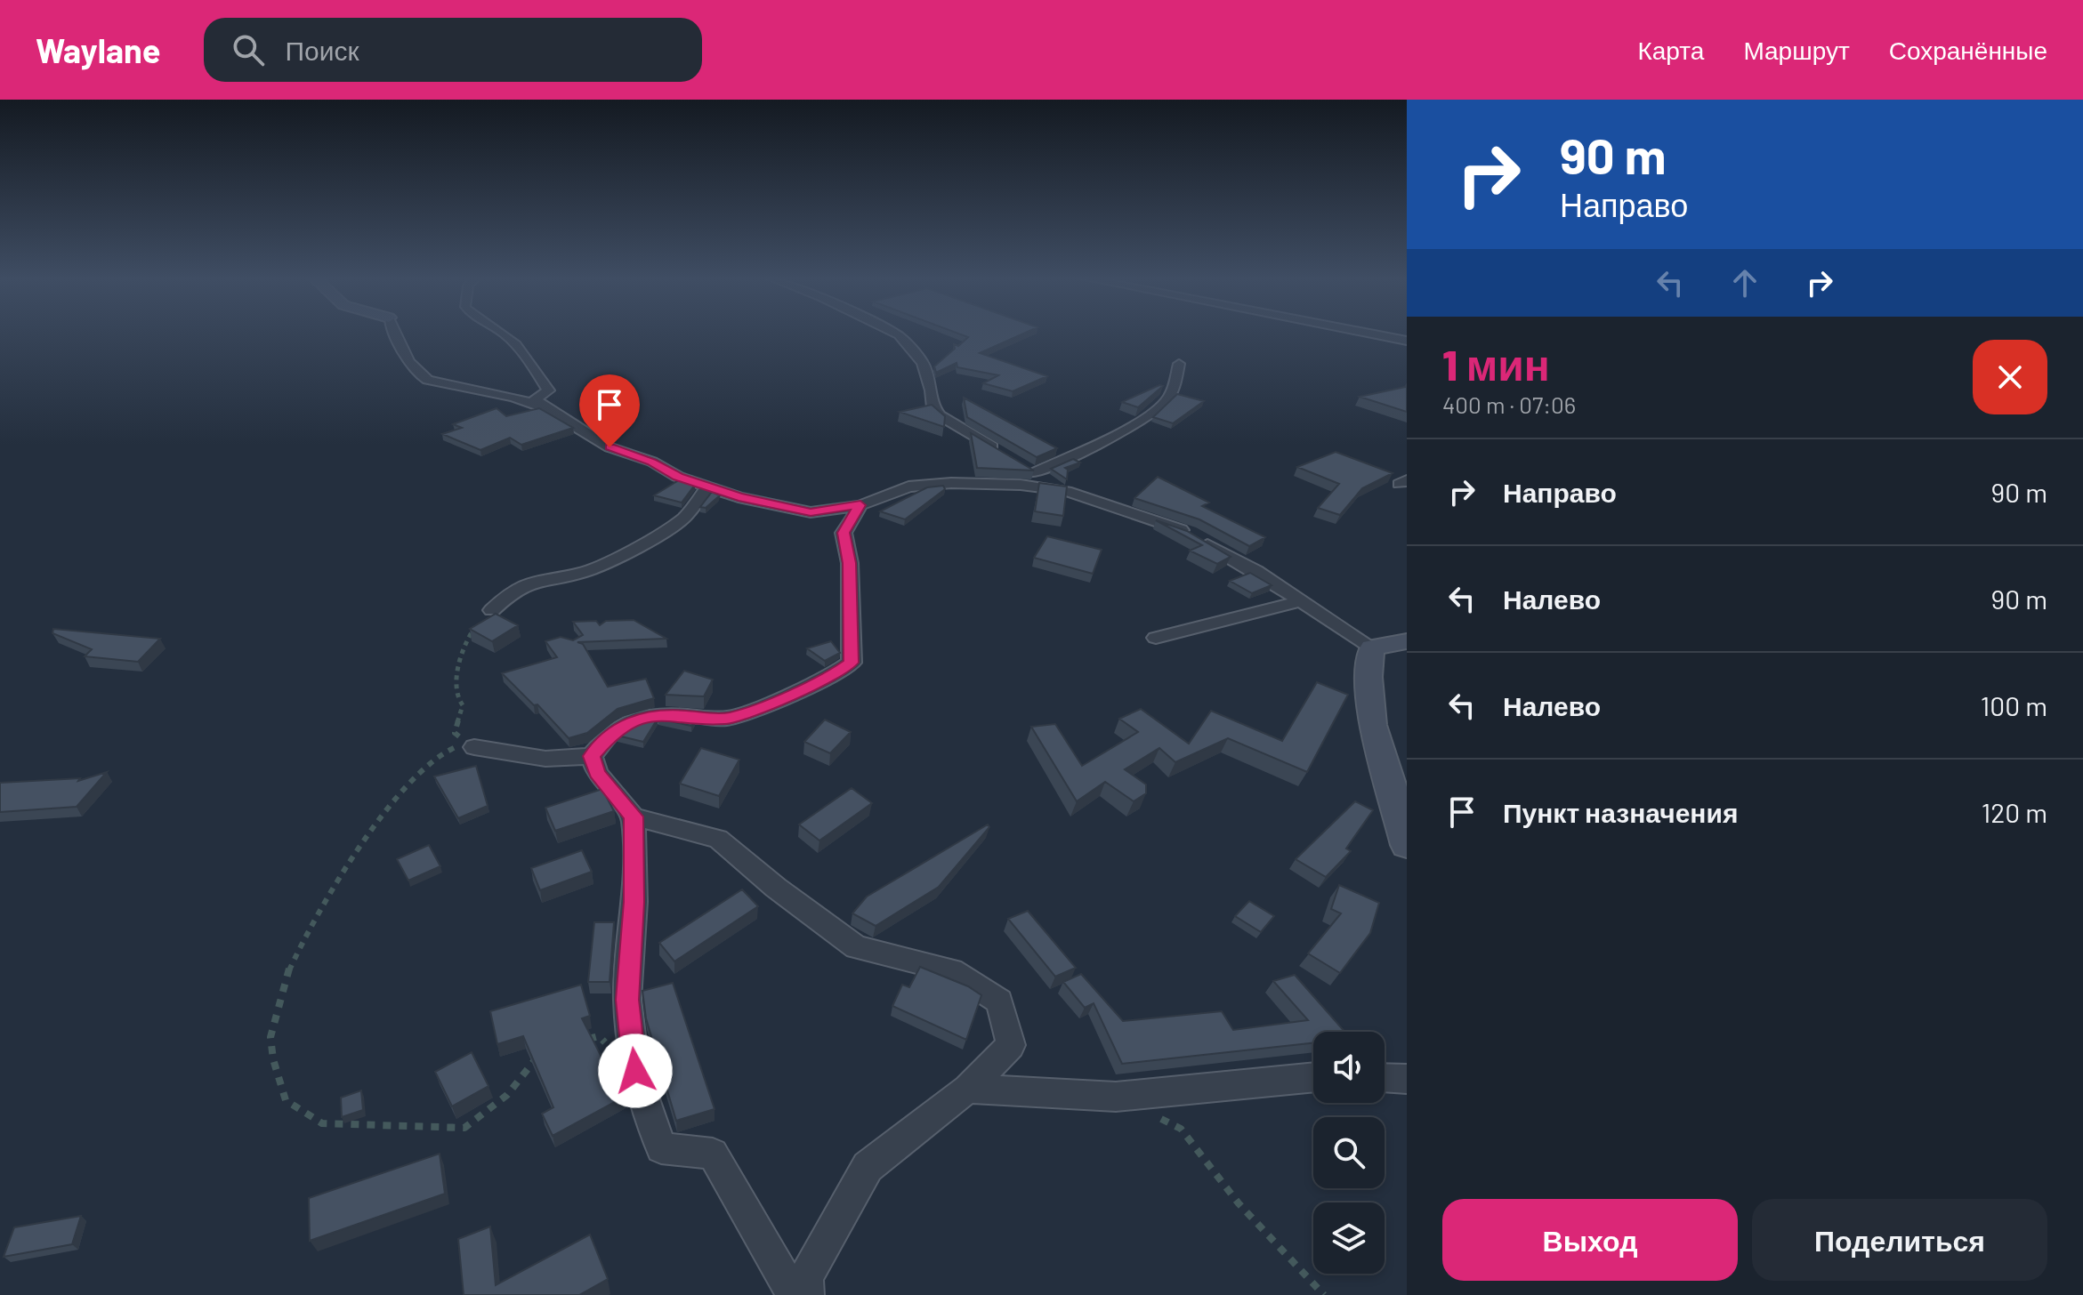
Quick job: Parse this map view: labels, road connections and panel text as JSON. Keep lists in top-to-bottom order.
{
  "page": {
    "header": "Waylane",
    "search": "Поиск",
    "nav": ["Карта", "Маршрут", "Сохранённые"],
    "turn": ["90 m", "Направо"],
    "heading": ["1 мин", "400 m · 07:06"],
    "list": [
      {
        "name": "Направо",
        "value": "90 m"
      },
      {
        "name": "Налево",
        "value": "90 m"
      },
      {
        "name": "Налево",
        "value": "100 m"
      },
      {
        "name": "Пункт назначения",
        "value": "120 m"
      }
    ],
    "buttons": ["Выход", "Поделиться"]
  }
}
